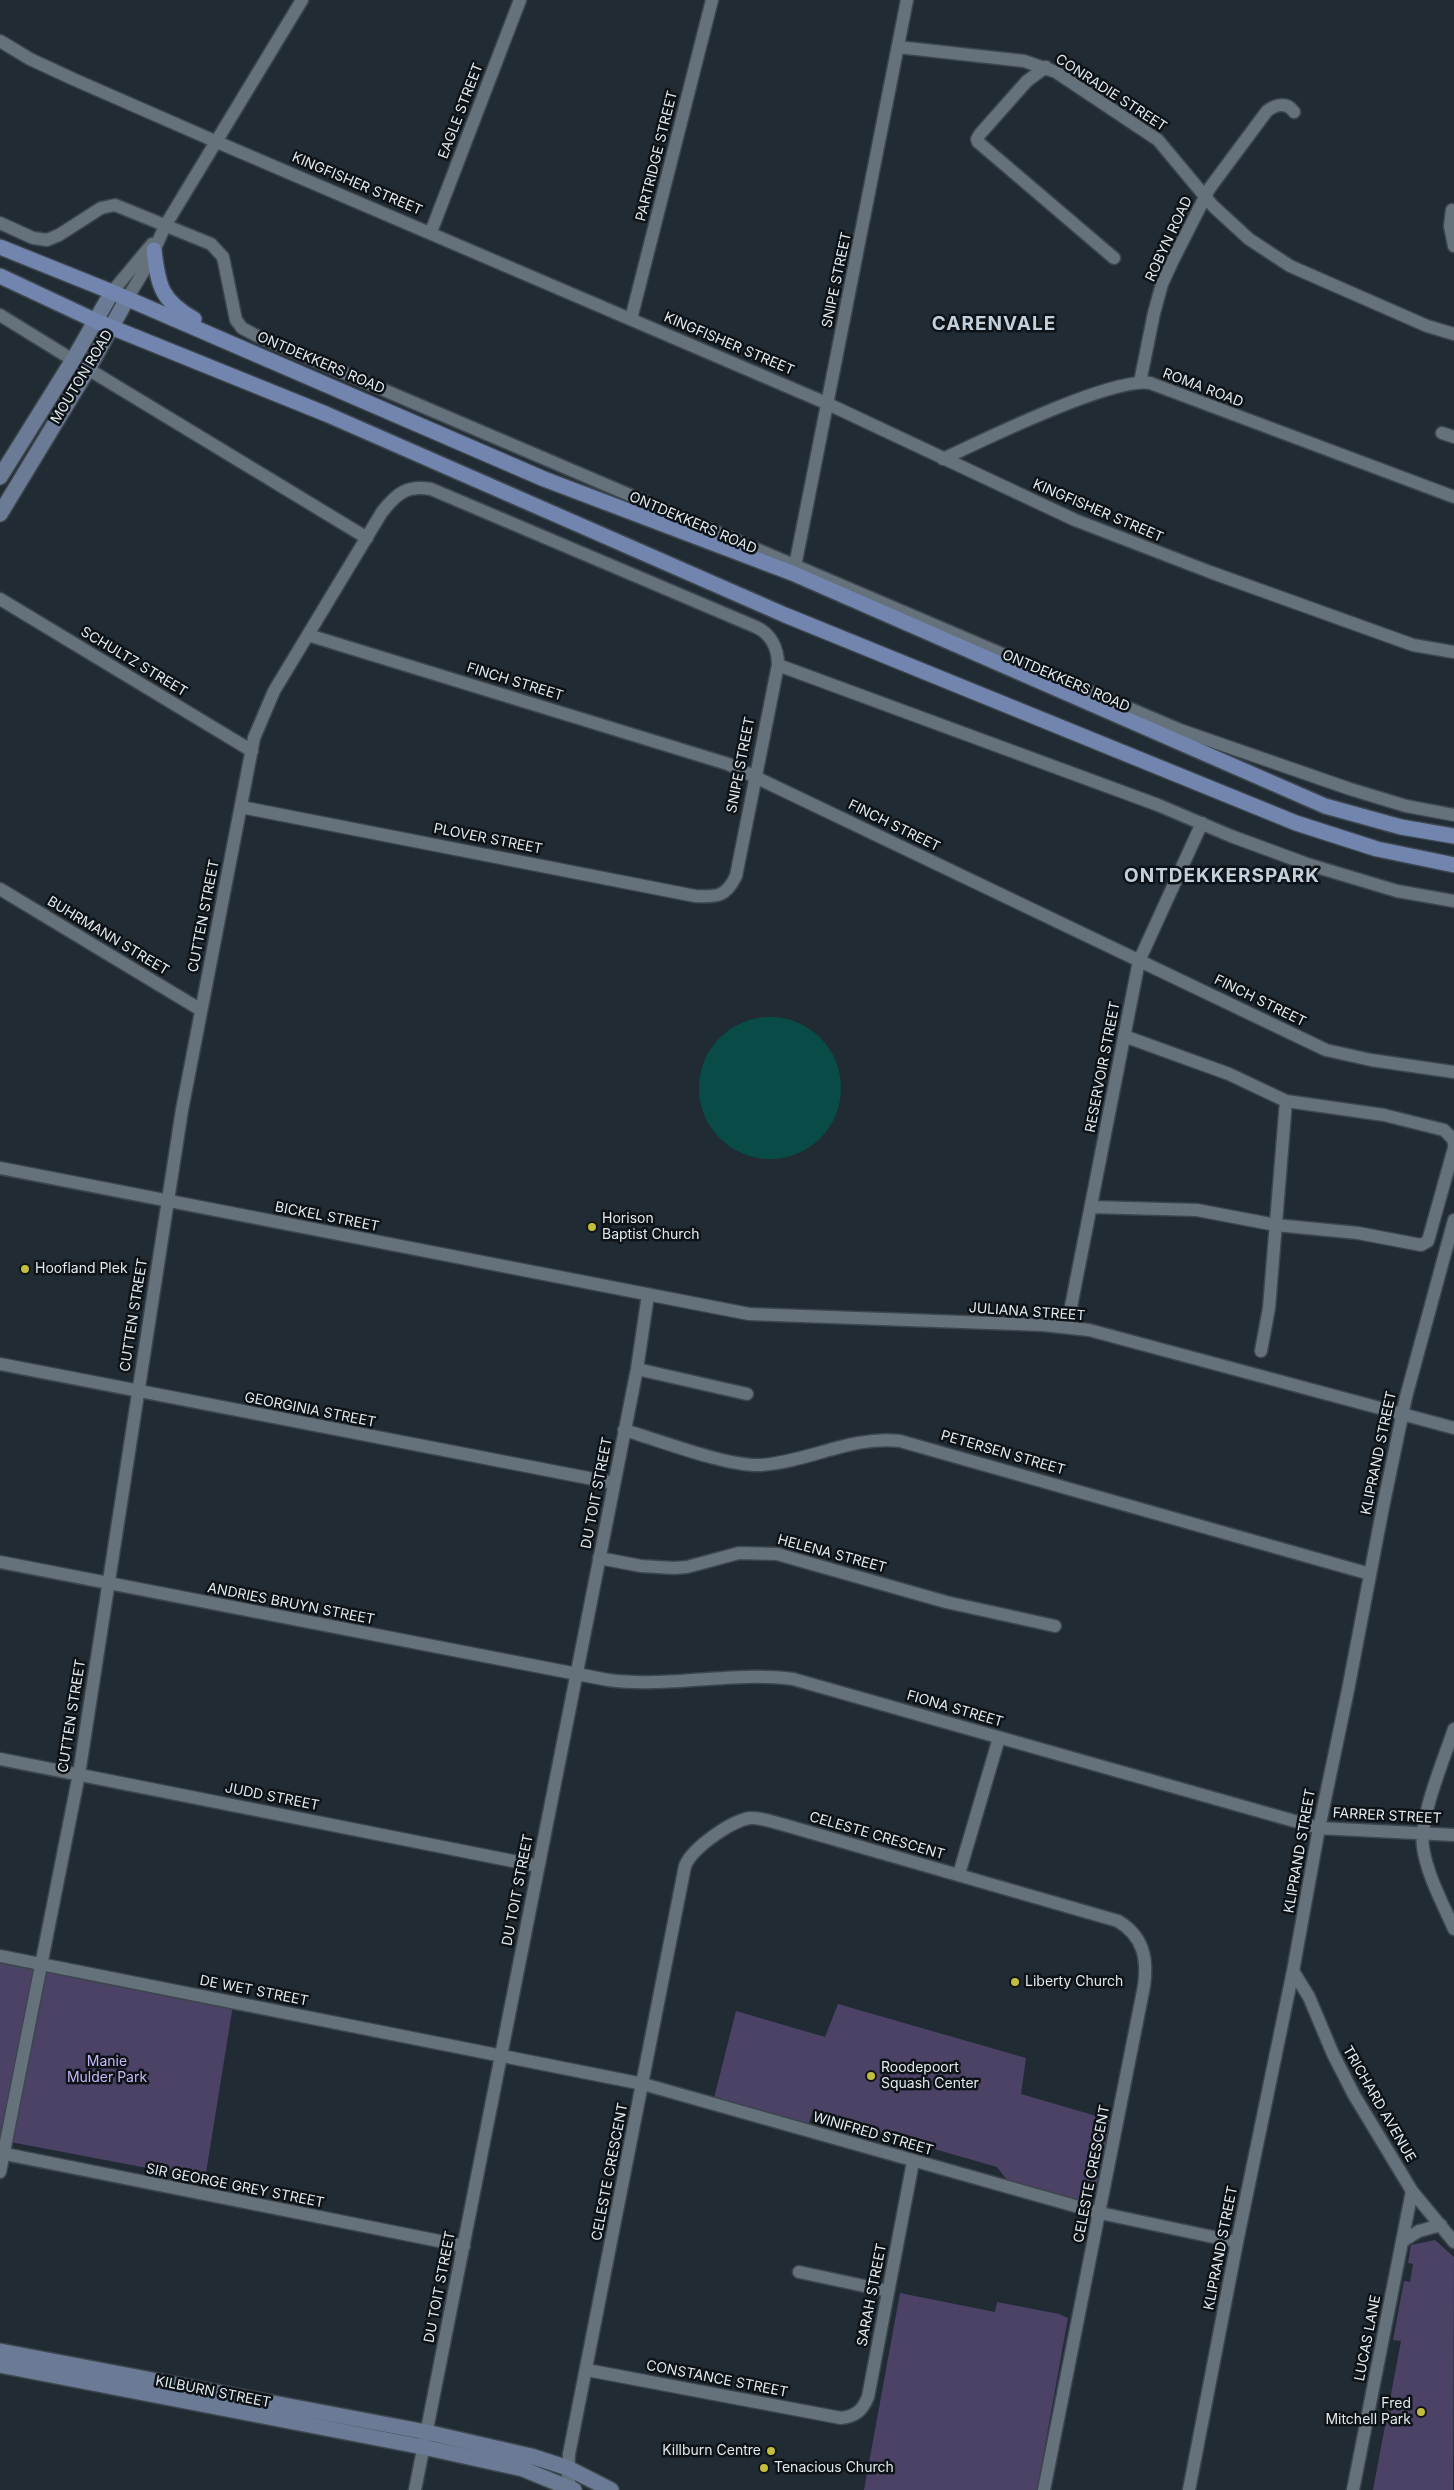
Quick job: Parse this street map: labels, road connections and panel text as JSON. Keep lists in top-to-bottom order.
{
  "streets": {
    "main road": ["ONTDEKKERS ROAD"],
    "street": [
      "CONRADIE STREET",
      "EAGLE STREET",
      "PARTRIDGE STREET",
      "KINGFISHER STREET",
      "ROBYN ROAD",
      "SNIPE STREET",
      "MOUTON ROAD",
      "ROMA ROAD",
      "SCHULTZ STREET",
      "FINCH STREET",
      "PLOVER STREET",
      "CUTTEN STREET",
      "BUHRMANN STREET",
      "RESERVOIR STREET",
      "BICKEL STREET",
      "JULIANA STREET",
      "GEORGINIA STREET",
      "PETERSEN STREET",
      "KLIPRAND STREET",
      "DU TOIT STREET",
      "HELENA STREET",
      "ANDRIES BRUYN STREET",
      "FIONA STREET",
      "JUDD STREET",
      "FARRER STREET",
      "CELESTE CRESCENT",
      "DE WET STREET",
      "TRICHARD AVENUE",
      "WINIFRED STREET",
      "SIR GEORGE GREY STREET",
      "SARAH STREET",
      "LUCAS LANE",
      "CONSTANCE STREET",
      "KILBURN STREET"
    ]
  },
  "crossings": [
    ["CONRADIE STREET", "ROBYN ROAD"],
    ["CONRADIE STREET", "SNIPE STREET"],
    ["EAGLE STREET", "KINGFISHER STREET"],
    ["PARTRIDGE STREET", "KINGFISHER STREET"],
    ["KINGFISHER STREET", "SNIPE STREET"],
    ["KINGFISHER STREET", "MOUTON ROAD"],
    ["KINGFISHER STREET", "ROMA ROAD"],
    ["ROBYN ROAD", "ROMA ROAD"],
    ["SNIPE STREET", "ONTDEKKERS ROAD"],
    ["SNIPE STREET", "FINCH STREET"],
    ["SNIPE STREET", "PLOVER STREET"],
    ["SNIPE STREET", "CUTTEN STREET"],
    ["ONTDEKKERS ROAD", "MOUTON ROAD"],
    ["SCHULTZ STREET", "CUTTEN STREET"],
    ["FINCH STREET", "CUTTEN STREET"],
    ["FINCH STREET", "RESERVOIR STREET"],
    ["PLOVER STREET", "CUTTEN STREET"],
    ["CUTTEN STREET", "BUHRMANN STREET"],
    ["CUTTEN STREET", "BICKEL STREET"],
    ["CUTTEN STREET", "GEORGINIA STREET"],
    ["CUTTEN STREET", "ANDRIES BRUYN STREET"],
    ["CUTTEN STREET", "JUDD STREET"],
    ["CUTTEN STREET", "DE WET STREET"],
    ["CUTTEN STREET", "SIR GEORGE GREY STREET"],
    ["RESERVOIR STREET", "JULIANA STREET"],
    ["BICKEL STREET", "JULIANA STREET"],
    ["BICKEL STREET", "DU TOIT STREET"],
    ["JULIANA STREET", "KLIPRAND STREET"],
    ["JULIANA STREET", "DU TOIT STREET"],
    ["GEORGINIA STREET", "DU TOIT STREET"],
    ["PETERSEN STREET", "KLIPRAND STREET"],
    ["PETERSEN STREET", "DU TOIT STREET"],
    ["KLIPRAND STREET", "FIONA STREET"],
    ["KLIPRAND STREET", "FARRER STREET"],
    ["KLIPRAND STREET", "TRICHARD AVENUE"],
    ["KLIPRAND STREET", "WINIFRED STREET"],
    ["DU TOIT STREET", "HELENA STREET"],
    ["DU TOIT STREET", "ANDRIES BRUYN STREET"],
    ["DU TOIT STREET", "FIONA STREET"],
    ["DU TOIT STREET", "JUDD STREET"],
    ["DU TOIT STREET", "DE WET STREET"],
    ["DU TOIT STREET", "WINIFRED STREET"],
    ["DU TOIT STREET", "SIR GEORGE GREY STREET"],
    ["DU TOIT STREET", "KILBURN STREET"],
    ["ANDRIES BRUYN STREET", "FIONA STREET"],
    ["FIONA STREET", "FARRER STREET"],
    ["CELESTE CRESCENT", "WINIFRED STREET"],
    ["CELESTE CRESCENT", "CONSTANCE STREET"],
    ["DE WET STREET", "WINIFRED STREET"],
    ["TRICHARD AVENUE", "LUCAS LANE"],
    ["WINIFRED STREET", "SARAH STREET"],
    ["SARAH STREET", "CONSTANCE STREET"]
  ],
  "districts": ["CARENVALE", "ONTDEKKERSPARK"],
  "parks": ["Manie Mulder Park"],
  "places": [
    "Horison Baptist Church",
    "Hoofland Plek",
    "Liberty Church",
    "Roodepoort Squash Center",
    "Fred Mitchell Park",
    "Killburn Centre",
    "Tenacious Church"
  ]
}
